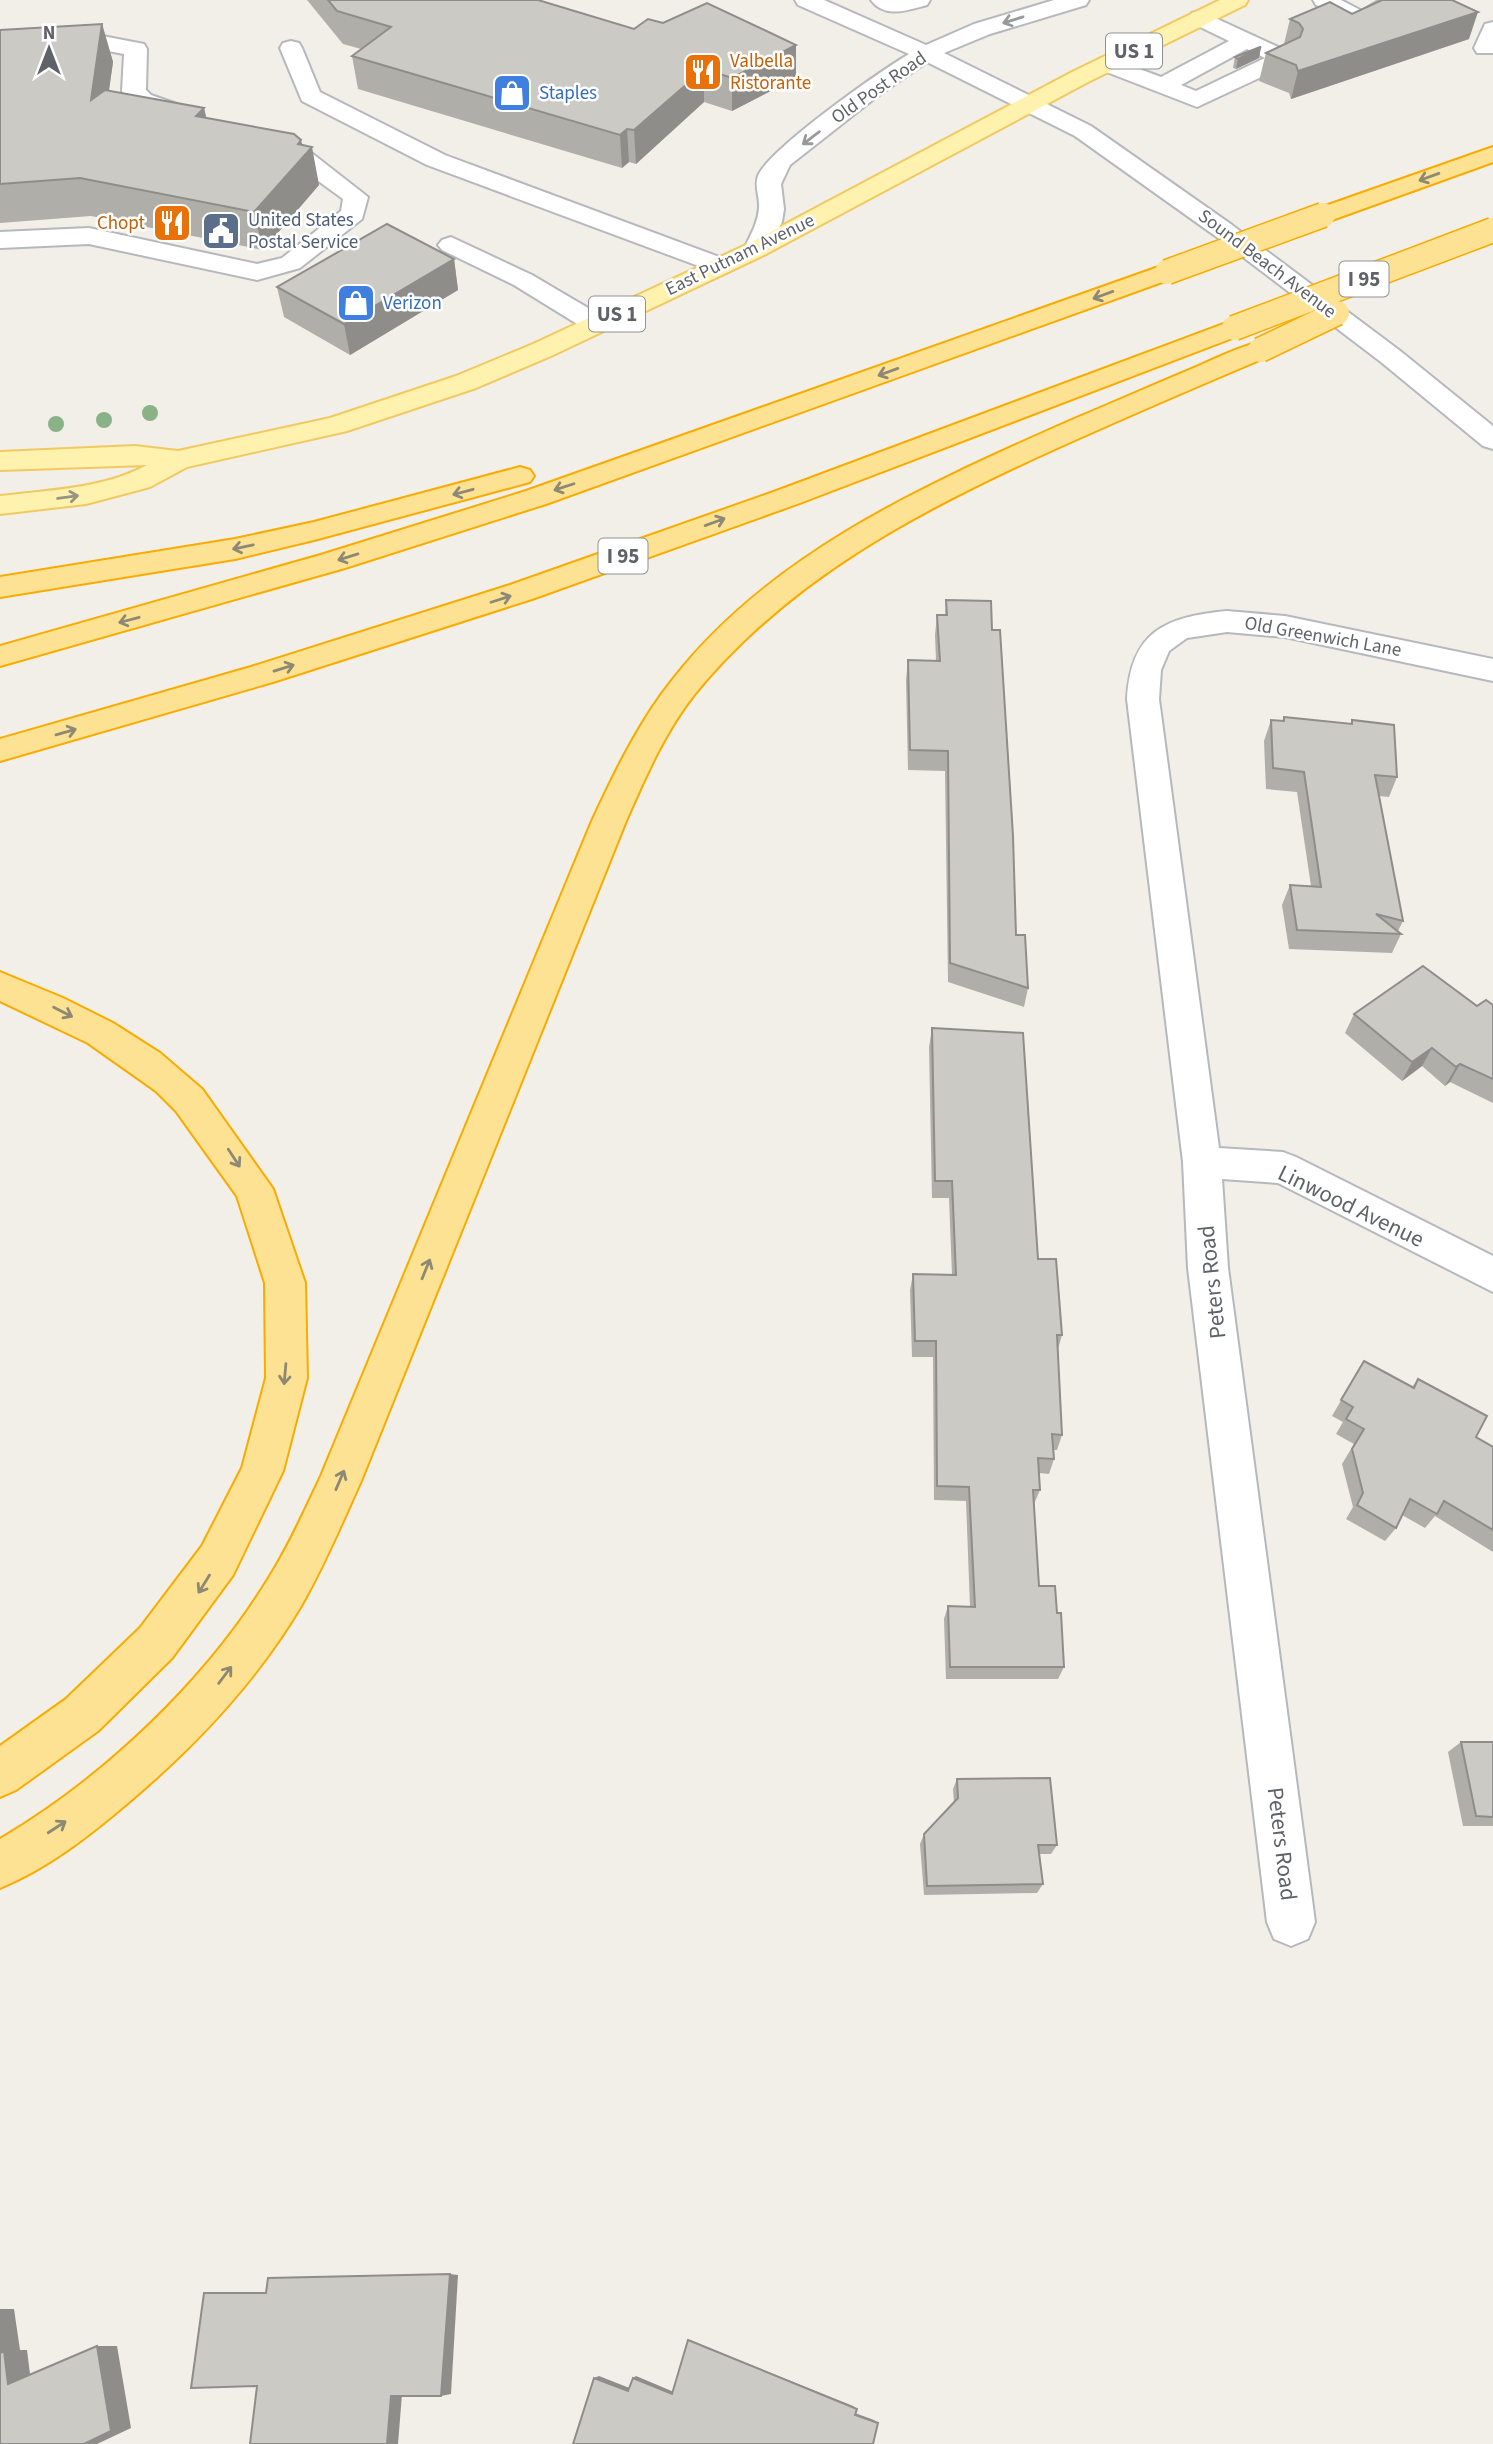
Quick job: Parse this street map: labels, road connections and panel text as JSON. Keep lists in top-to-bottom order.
{
  "streets": {
    "highway": ["I 95"],
    "main road": ["US 1", "East Putnam Avenue"],
    "street": [
      "Old Post Road",
      "Sound Beach Avenue",
      "Old Greenwich Lane",
      "Linwood Avenue",
      "Peters Road"
    ]
  },
  "crossings": [
    ["Old Post Road", "East Putnam Avenue"],
    ["Old Post Road", "Sound Beach Avenue"],
    ["East Putnam Avenue", "Sound Beach Avenue"],
    ["Old Greenwich Lane", "Peters Road"],
    ["Linwood Avenue", "Peters Road"]
  ],
  "one_way": ["Old Post Road"],
  "places": {
    "restaurant": ["Valbella Ristorante", "Chopt"],
    "shop": ["Staples", "Verizon"],
    "public building": ["United States Postal Service"]
  },
  "north": "top"
}
